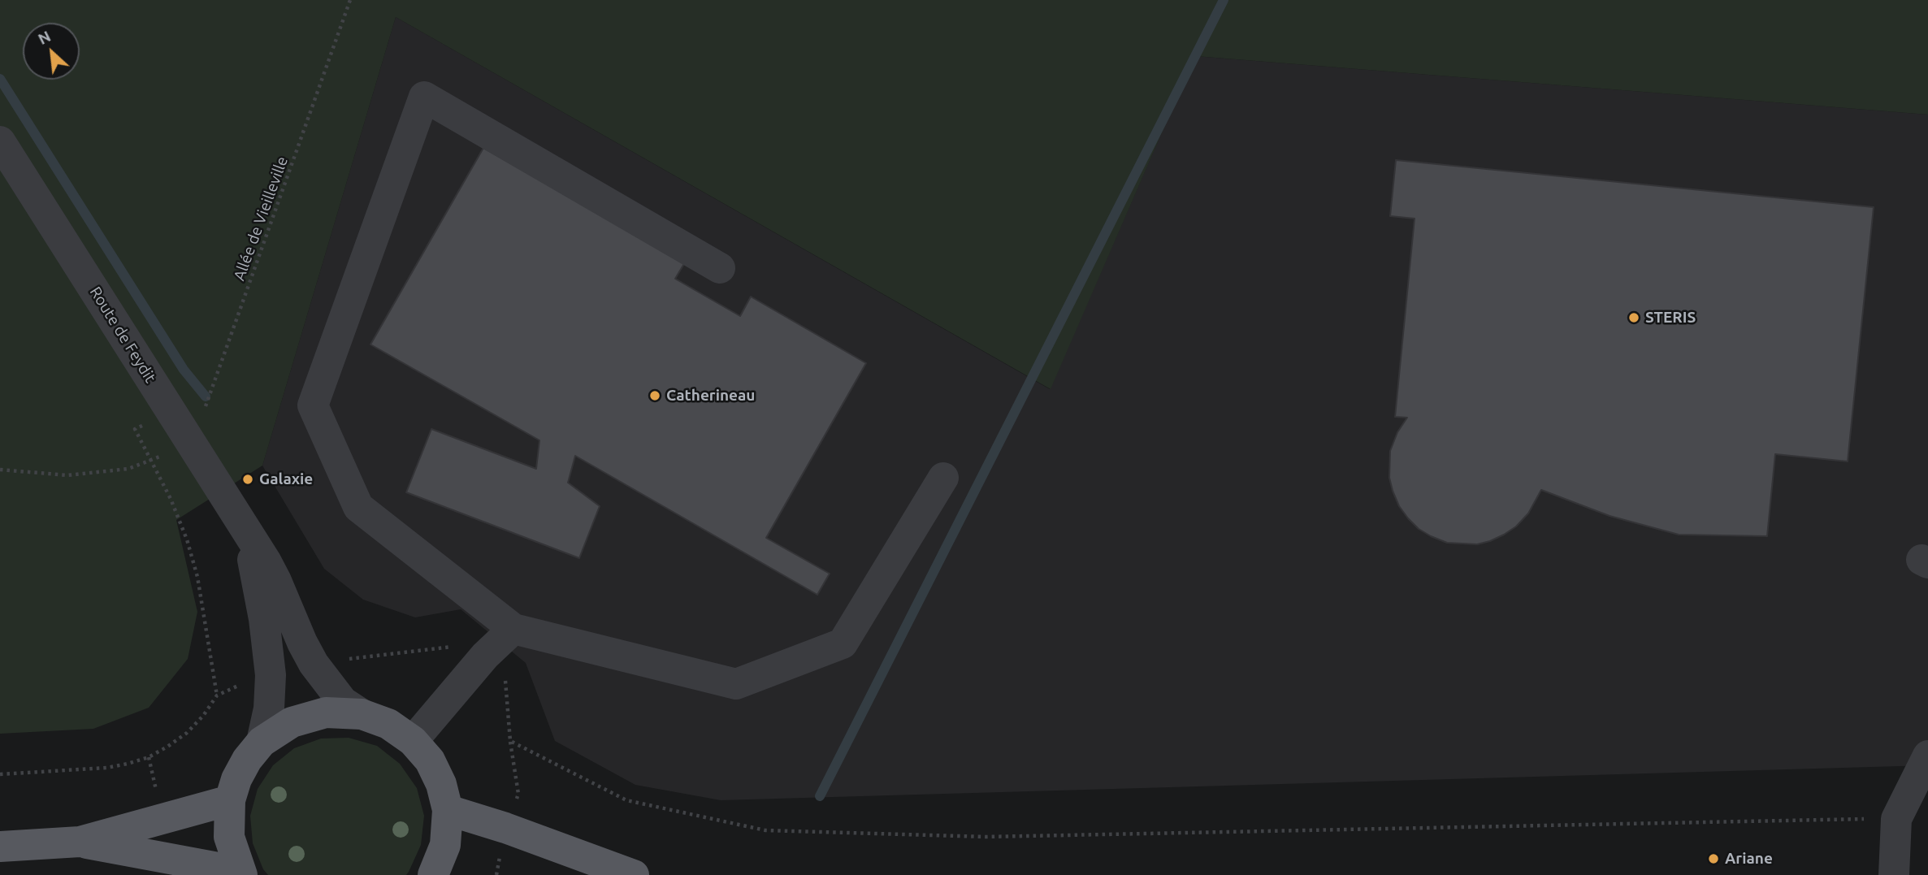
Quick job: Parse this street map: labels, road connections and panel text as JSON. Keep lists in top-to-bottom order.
{
  "streets": {
    "street": ["Route de Feydit"],
    "path": ["Allée de Vieilleville"]
  },
  "crossings": [
    ["Allée de Vieilleville", "Route de Feydit"]
  ],
  "places": [
    "STERIS",
    "Catherineau",
    "Galaxie",
    "Ariane"
  ],
  "north": "top left"
}
